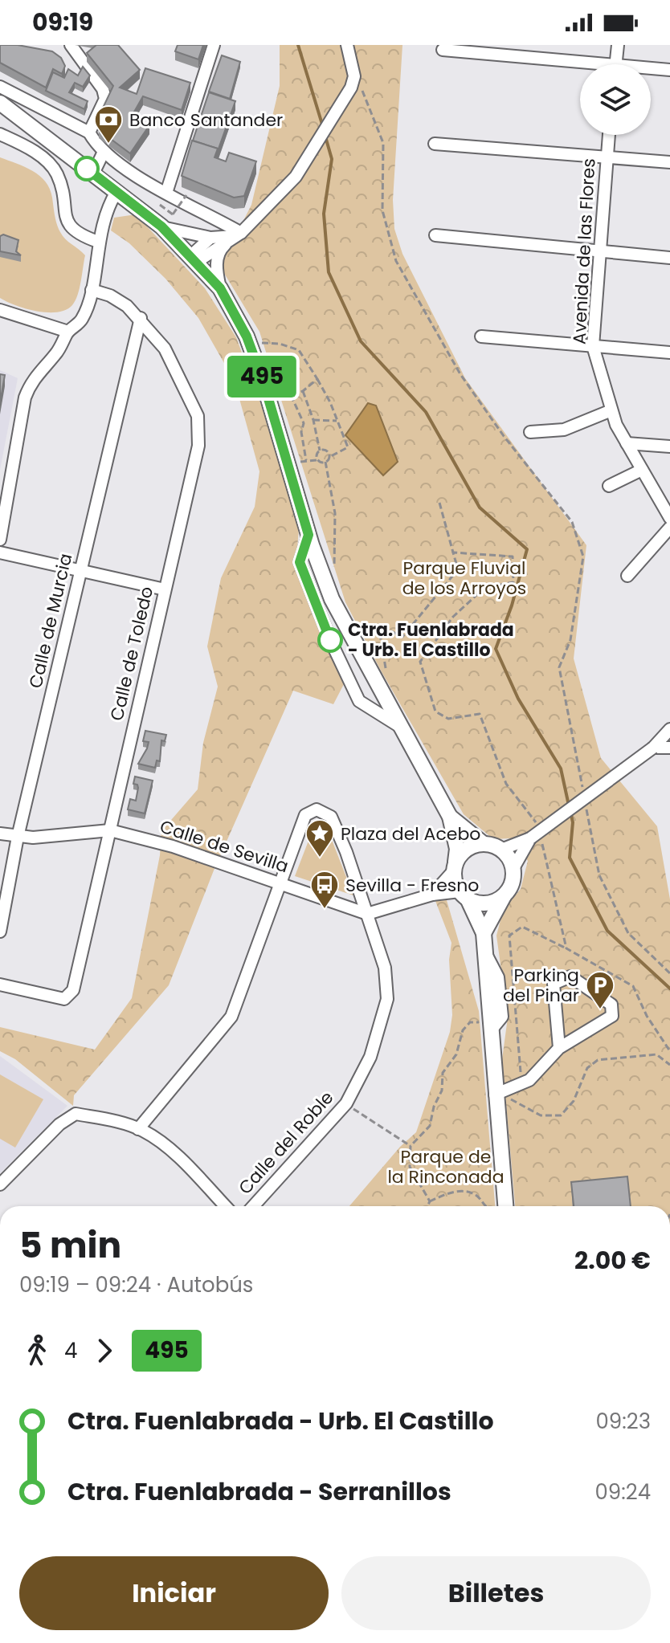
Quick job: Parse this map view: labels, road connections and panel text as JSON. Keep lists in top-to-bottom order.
{
  "streets": {
    "street": [
      "Avenida de las Flores",
      "Calle de Murcia",
      "Calle de Toledo",
      "Calle de Sevilla",
      "Calle del Roble"
    ]
  },
  "crossings": [
    ["Calle de Murcia", "Calle de Toledo"],
    ["Calle de Murcia", "Calle de Sevilla"],
    ["Calle de Toledo", "Calle de Sevilla"],
    ["Calle de Sevilla", "Calle del Roble"]
  ],
  "parks": ["Parque Fluvial de los Arroyos", "Parque de la Rinconada"],
  "places": {
    "bank": ["Banco Santander"],
    "other": ["Ctra. Fuenlabrada - Urb. El Castillo"],
    "place": ["Plaza del Acebo"],
    "bus stop": ["Sevilla - Fresno"],
    "parking": ["Parking del Pinar"]
  },
  "lines": ["bus line 495"],
  "page": {
    "status": "09:19",
    "on_map": "495",
    "heading": ["5 min", "09:19 – 09:24 · Autobús", "2.00 €"],
    "legs": ["4", "495"],
    "list": [
      {
        "name": "Ctra. Fuenlabrada - Urb. El Castillo",
        "value": "09:23"
      },
      {
        "name": "Ctra. Fuenlabrada - Serranillos",
        "value": "09:24"
      }
    ],
    "buttons": ["Iniciar", "Billetes"]
  }
}
